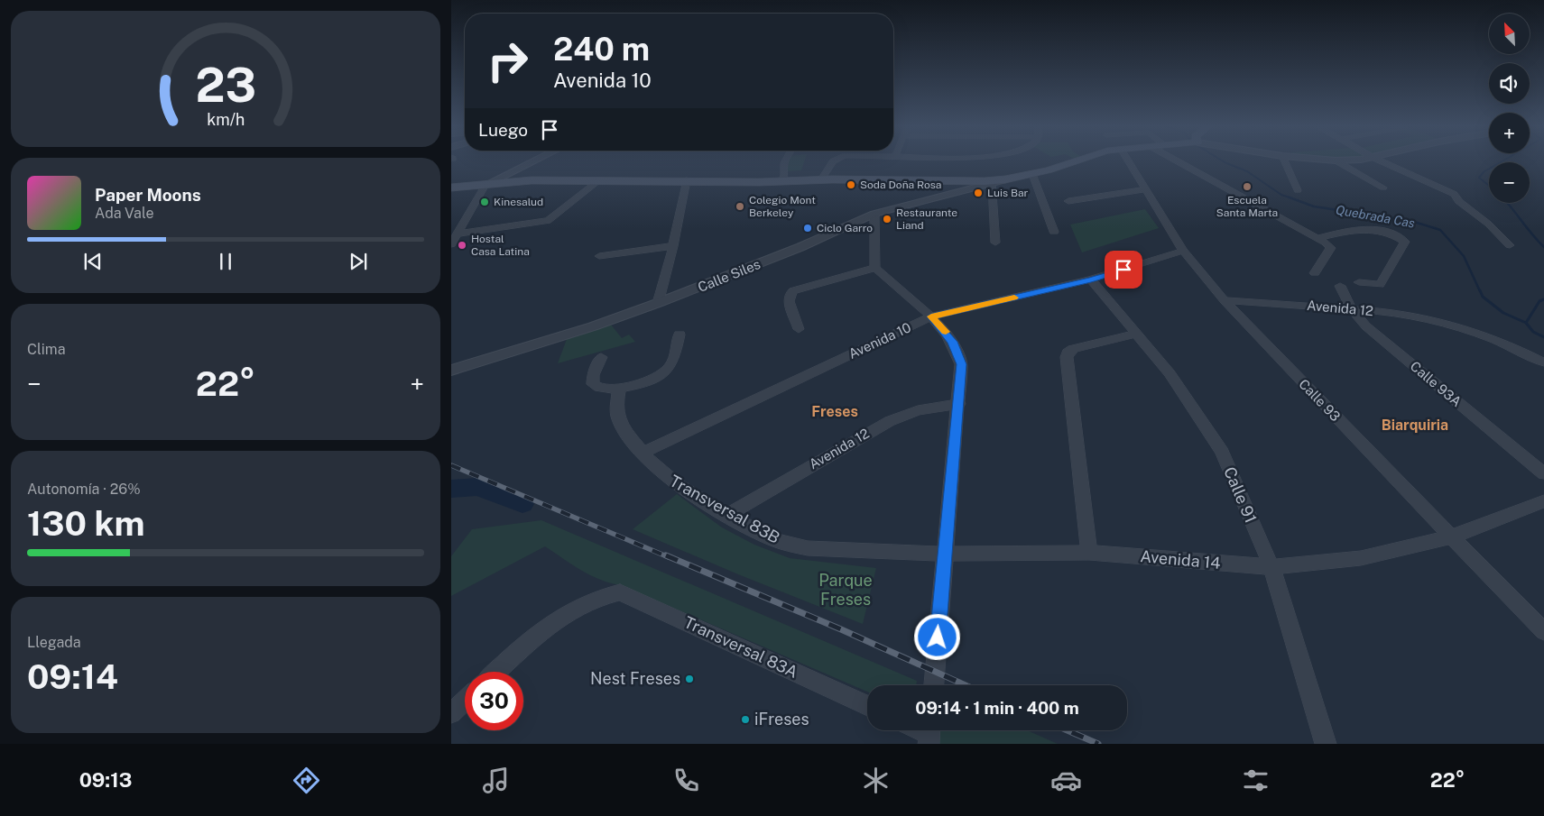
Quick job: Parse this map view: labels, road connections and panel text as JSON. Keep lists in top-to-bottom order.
{
  "streets": {
    "street": [
      "Calle Siles",
      "Avenida 12",
      "Avenida 10",
      "Calle 93A",
      "Calle 93",
      "Calle 91",
      "Transversal 83B",
      "Avenida 14",
      "Transversal 83A"
    ]
  },
  "crossings": [
    ["Avenida 12", "Calle 93A"],
    ["Avenida 12", "Calle 93"],
    ["Avenida 12", "Transversal 83B"],
    ["Avenida 10", "Calle 93"],
    ["Avenida 10", "Calle 91"],
    ["Avenida 10", "Transversal 83B"],
    ["Calle 93", "Avenida 14"],
    ["Calle 91", "Avenida 14"],
    ["Transversal 83B", "Avenida 14"]
  ],
  "districts": ["Freses", "Biarquiria"],
  "water": ["Quebrada Cas"],
  "parks": ["Parque Freses"],
  "places": [
    "Soda Doña Rosa",
    "Escuela Santa Marta",
    "Luis Bar",
    "Kinesalud",
    "Colegio Mont Berkeley",
    "Restaurante Liand",
    "Ciclo Garro",
    "Hostal Casa Latina",
    "Nest Freses",
    "iFreses"
  ],
  "north": "top left",
  "page": {
    "map_buttons": ["+", "−"],
    "turn": ["240 m", "Avenida 10"],
    "then": "Luego",
    "song": ["Paper Moons", "Ada Vale"],
    "tile": [
      "Clima",
      ["Autonomía · 26%", "130 km"],
      ["Llegada", "09:14"]
    ],
    "heat": ["−", "22°", "+"],
    "limit": "30",
    "trip": "09:14 · 1 min · 400 m",
    "tabs": ["09:13", "22°"],
    "gauge": ["23", "km/h"]
  }
}
